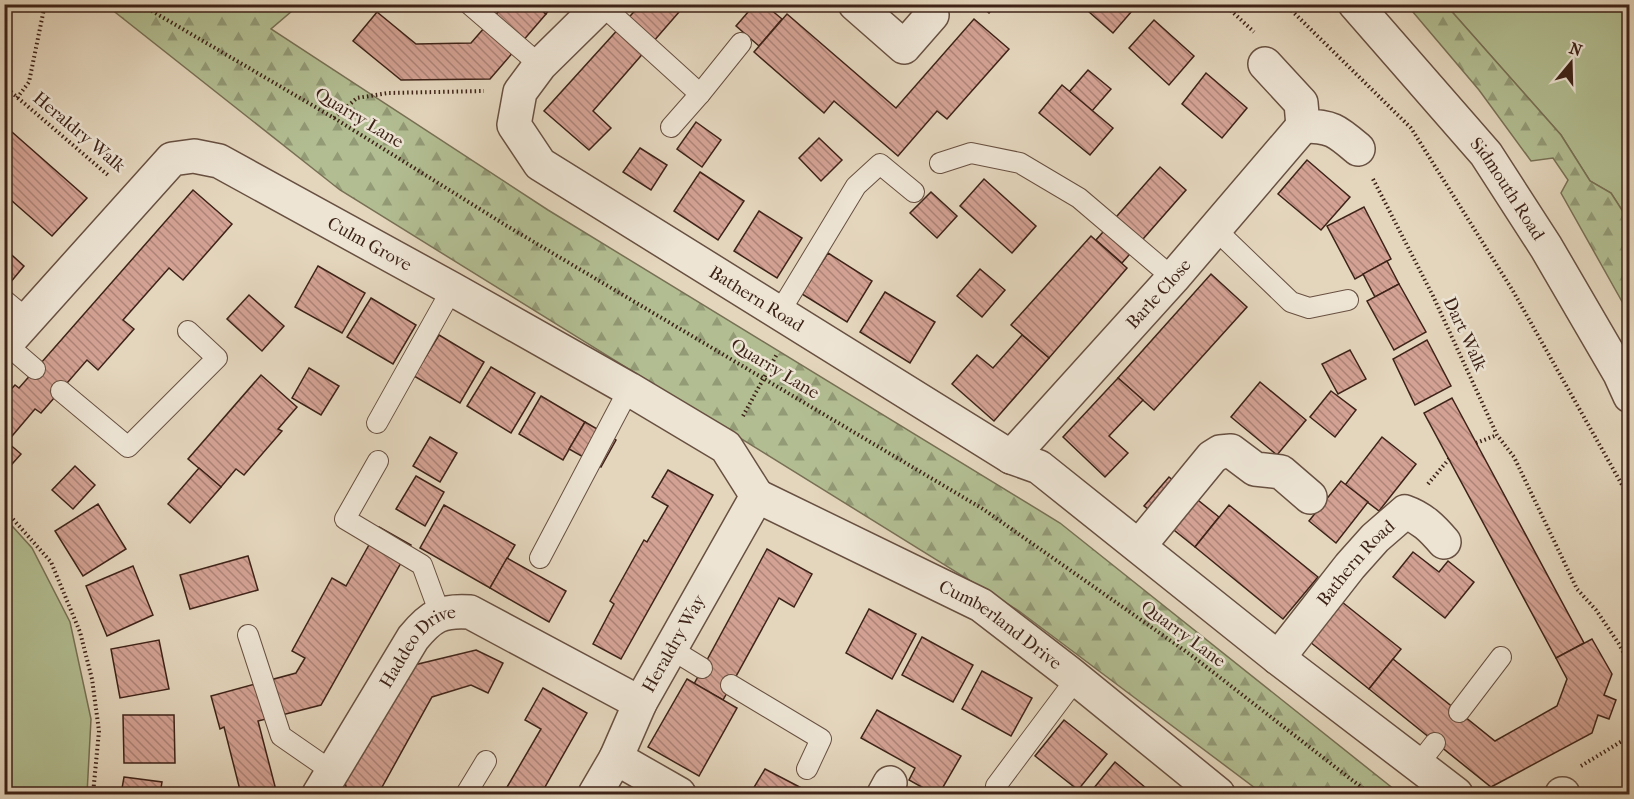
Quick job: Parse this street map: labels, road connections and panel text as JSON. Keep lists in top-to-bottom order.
{
  "streets": {
    "street": [
      "Sidmouth Road",
      "Culm Grove",
      "Barle Close",
      "Bathern Road",
      "Cumberland Drive",
      "Heraldry Way",
      "Haddeo Drive"
    ],
    "path": ["Quarry Lane", "Heraldry Walk", "Dart Walk"]
  },
  "crossings": [
    ["Heraldry Walk", "Culm Grove"],
    ["Culm Grove", "Cumberland Drive"],
    ["Culm Grove", "Heraldry Way"],
    ["Barle Close", "Bathern Road"],
    ["Cumberland Drive", "Heraldry Way"],
    ["Heraldry Way", "Haddeo Drive"]
  ],
  "north": "top"
}
